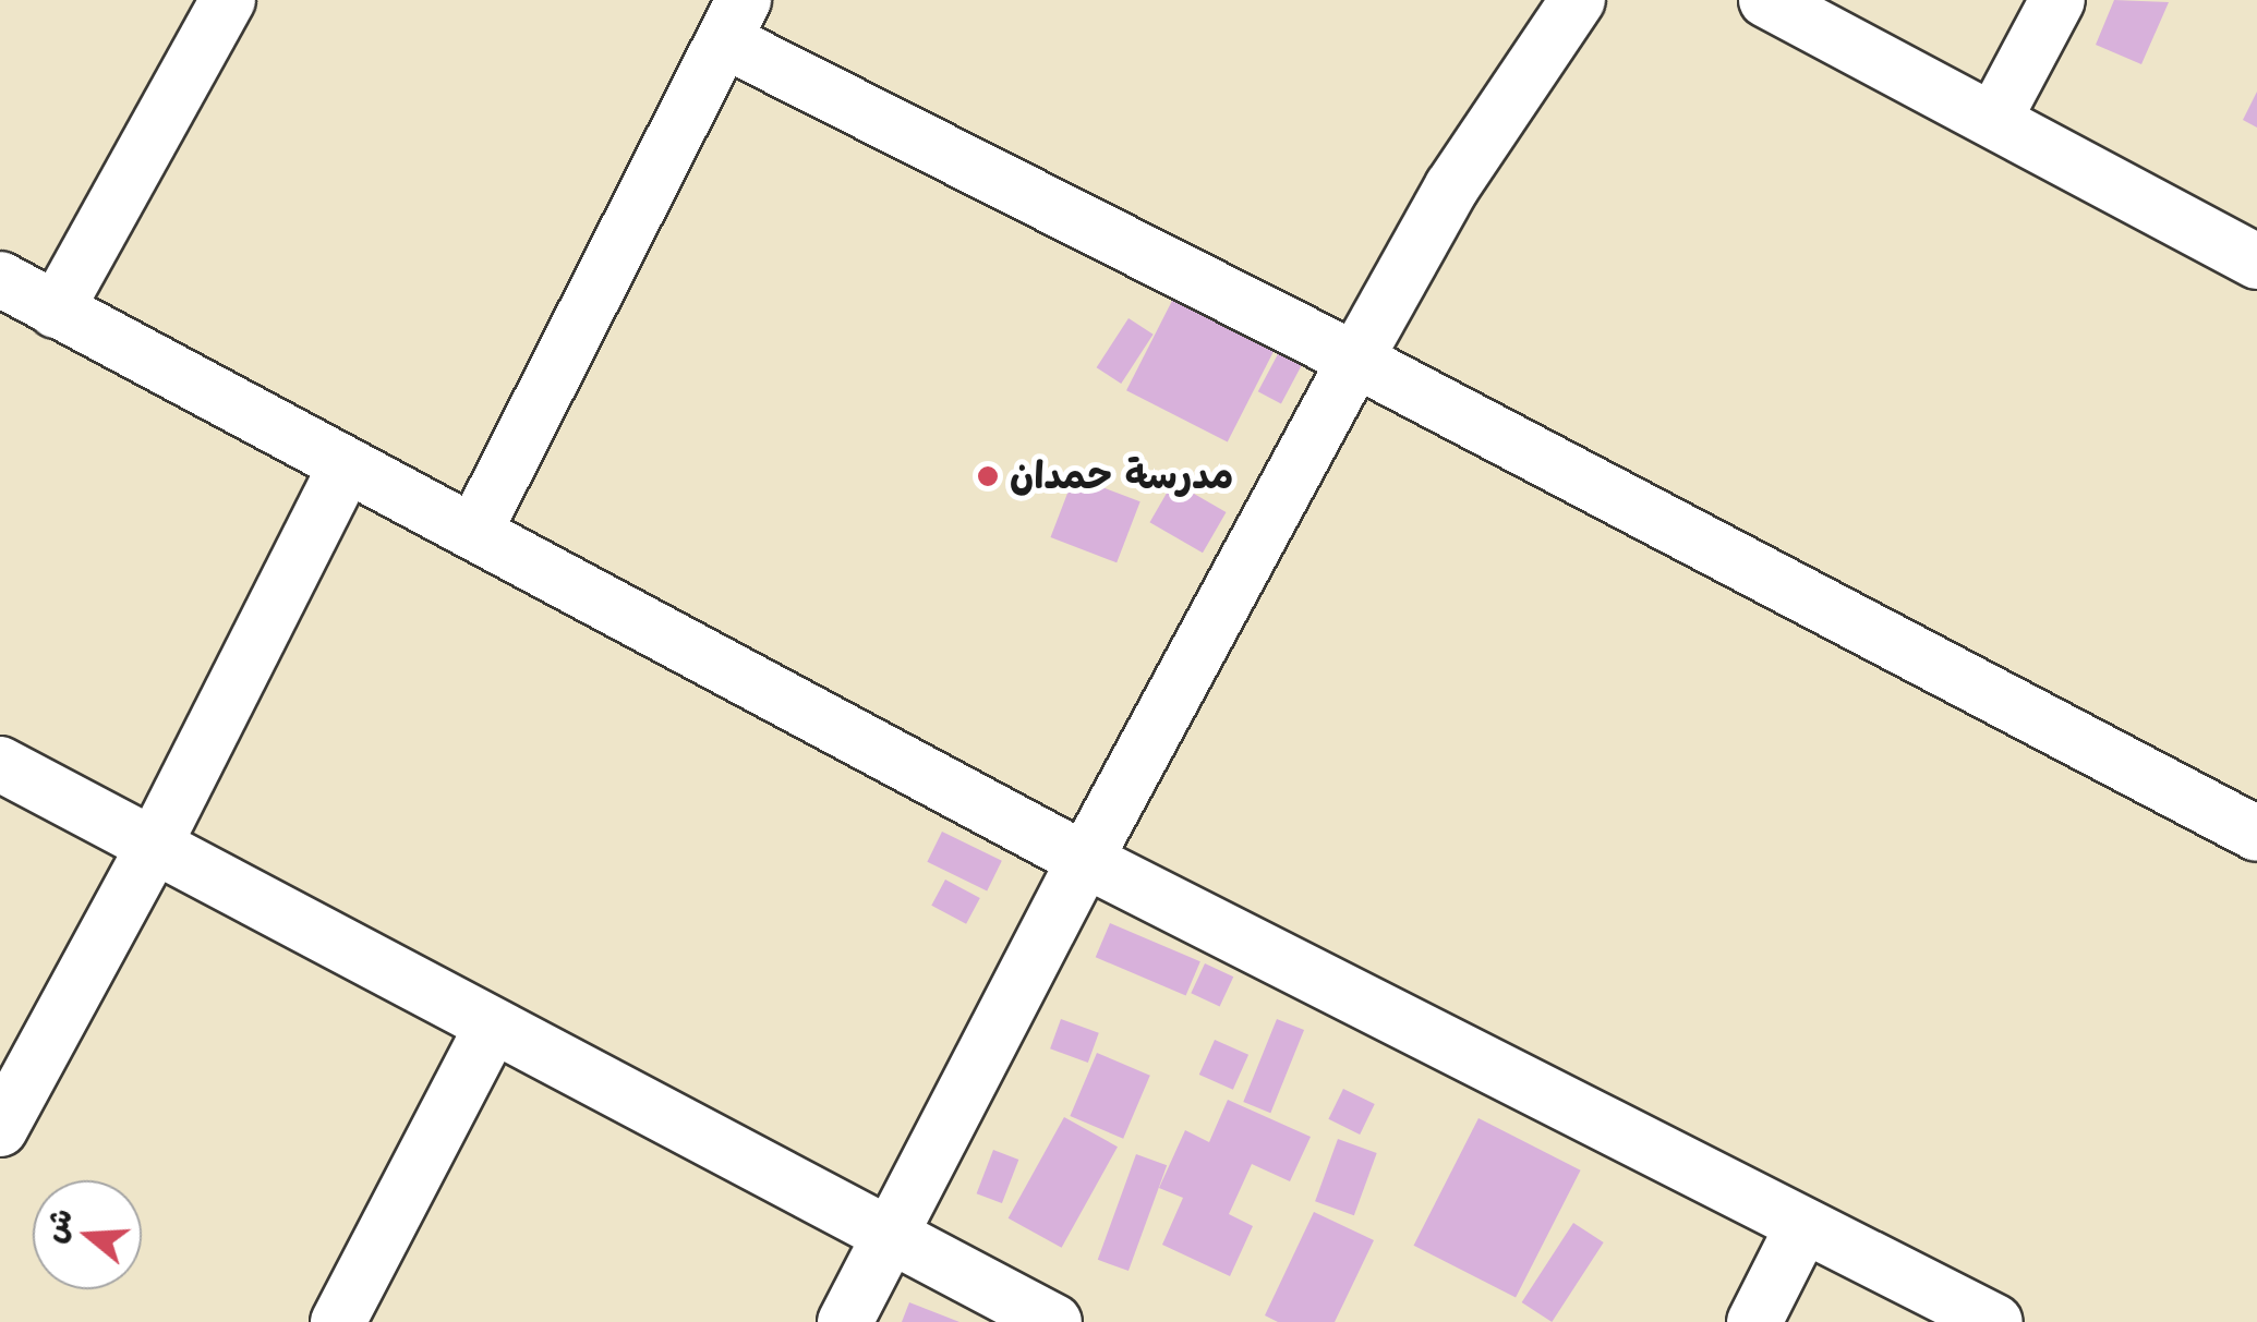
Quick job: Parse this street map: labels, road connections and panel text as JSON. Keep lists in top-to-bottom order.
{
  "places": ["مدرسة حمدان"],
  "north": "left"
}
